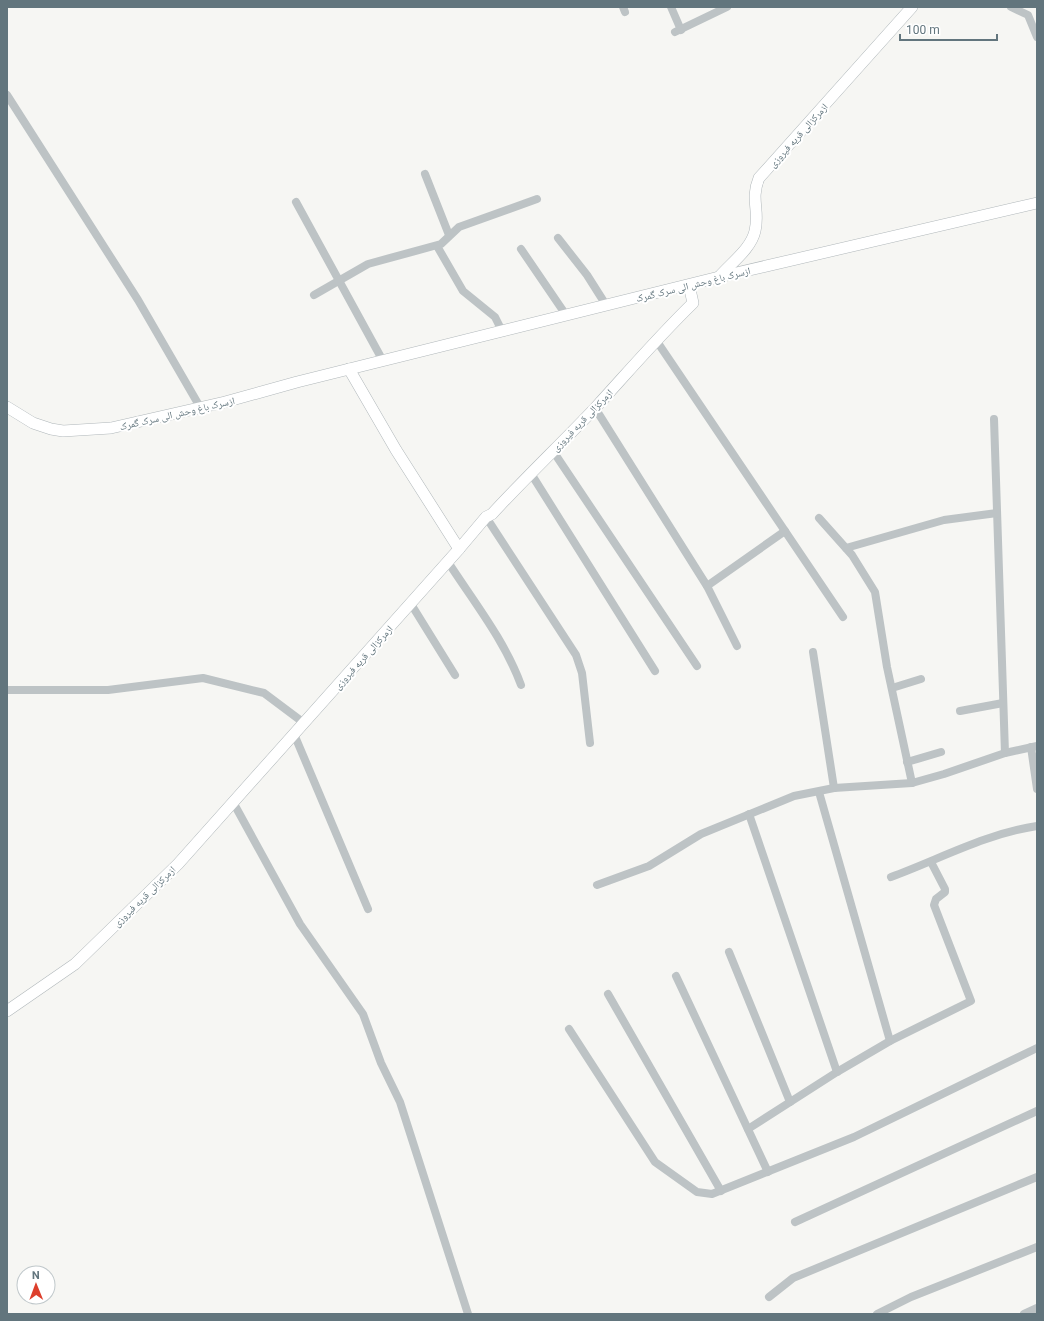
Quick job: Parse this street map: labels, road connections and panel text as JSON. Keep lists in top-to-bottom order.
{
  "streets": {
    "main road": ["ازمرکزالی قریه فیروزی", "ازسرک باغ وحش الی سرک گمرک"]
  },
  "crossings": [
    ["ازمرکزالی قریه فیروزی", "ازسرک باغ وحش الی سرک گمرک"]
  ],
  "scale_bar": "100 m",
  "north": "top"
}
